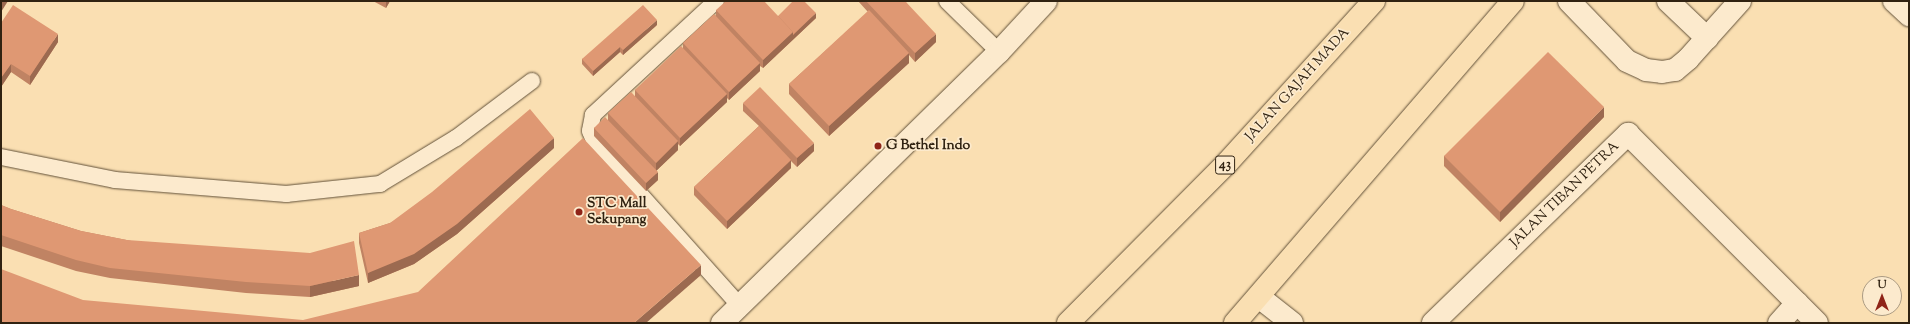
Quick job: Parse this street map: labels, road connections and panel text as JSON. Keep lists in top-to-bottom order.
{
  "streets": {
    "highway": ["JALAN GAJAH MADA", "43"],
    "street": ["JALAN TIBAN PETRA"]
  },
  "places": ["G Bethel Indo", "STC Mall Sekupang"],
  "north": "top"
}
